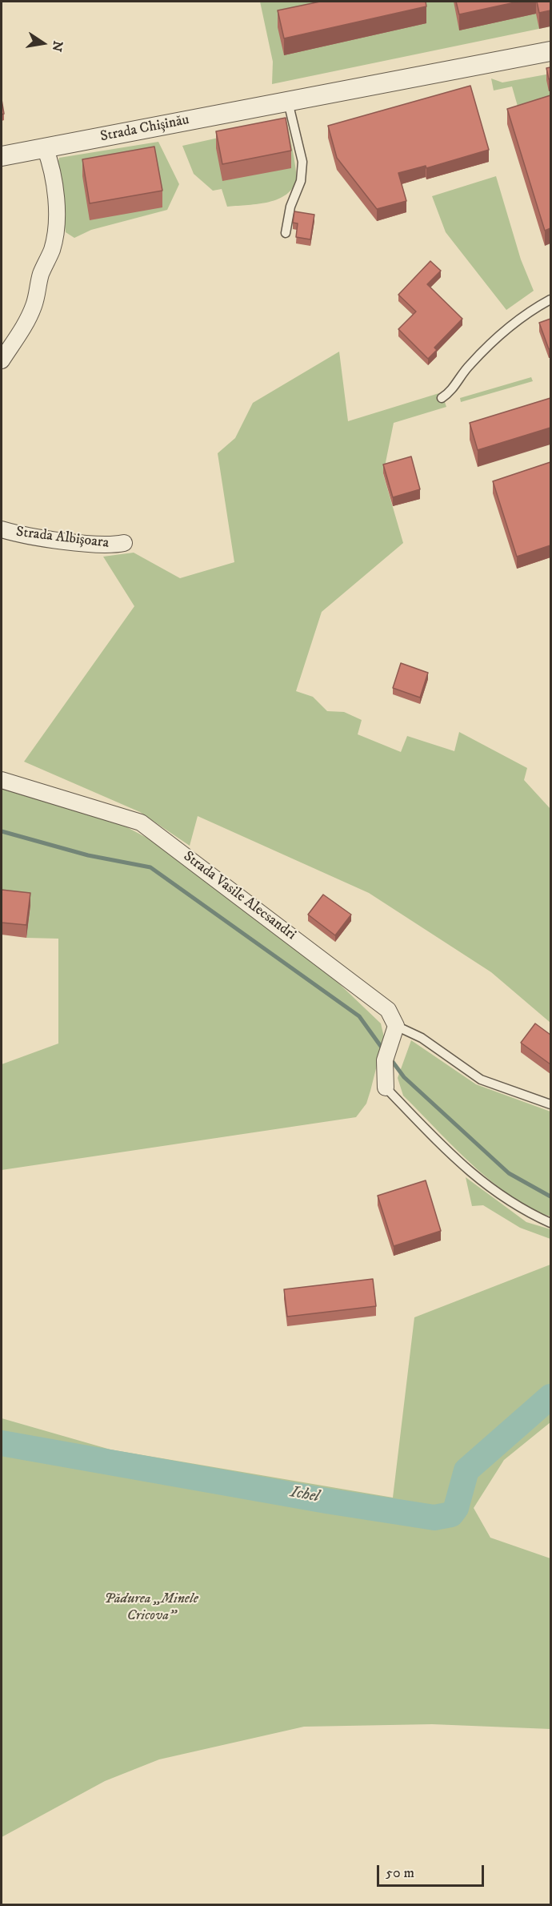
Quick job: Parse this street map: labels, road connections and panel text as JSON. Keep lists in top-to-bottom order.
{
  "streets": {
    "street": ["Strada Chișinău", "Strada Albișoara", "Strada Vasile Alecsandri"]
  },
  "water": ["Ichel"],
  "parks": ["Pădurea „Minele Cricova”"],
  "scale_bar": "50 m",
  "north": "right"
}
